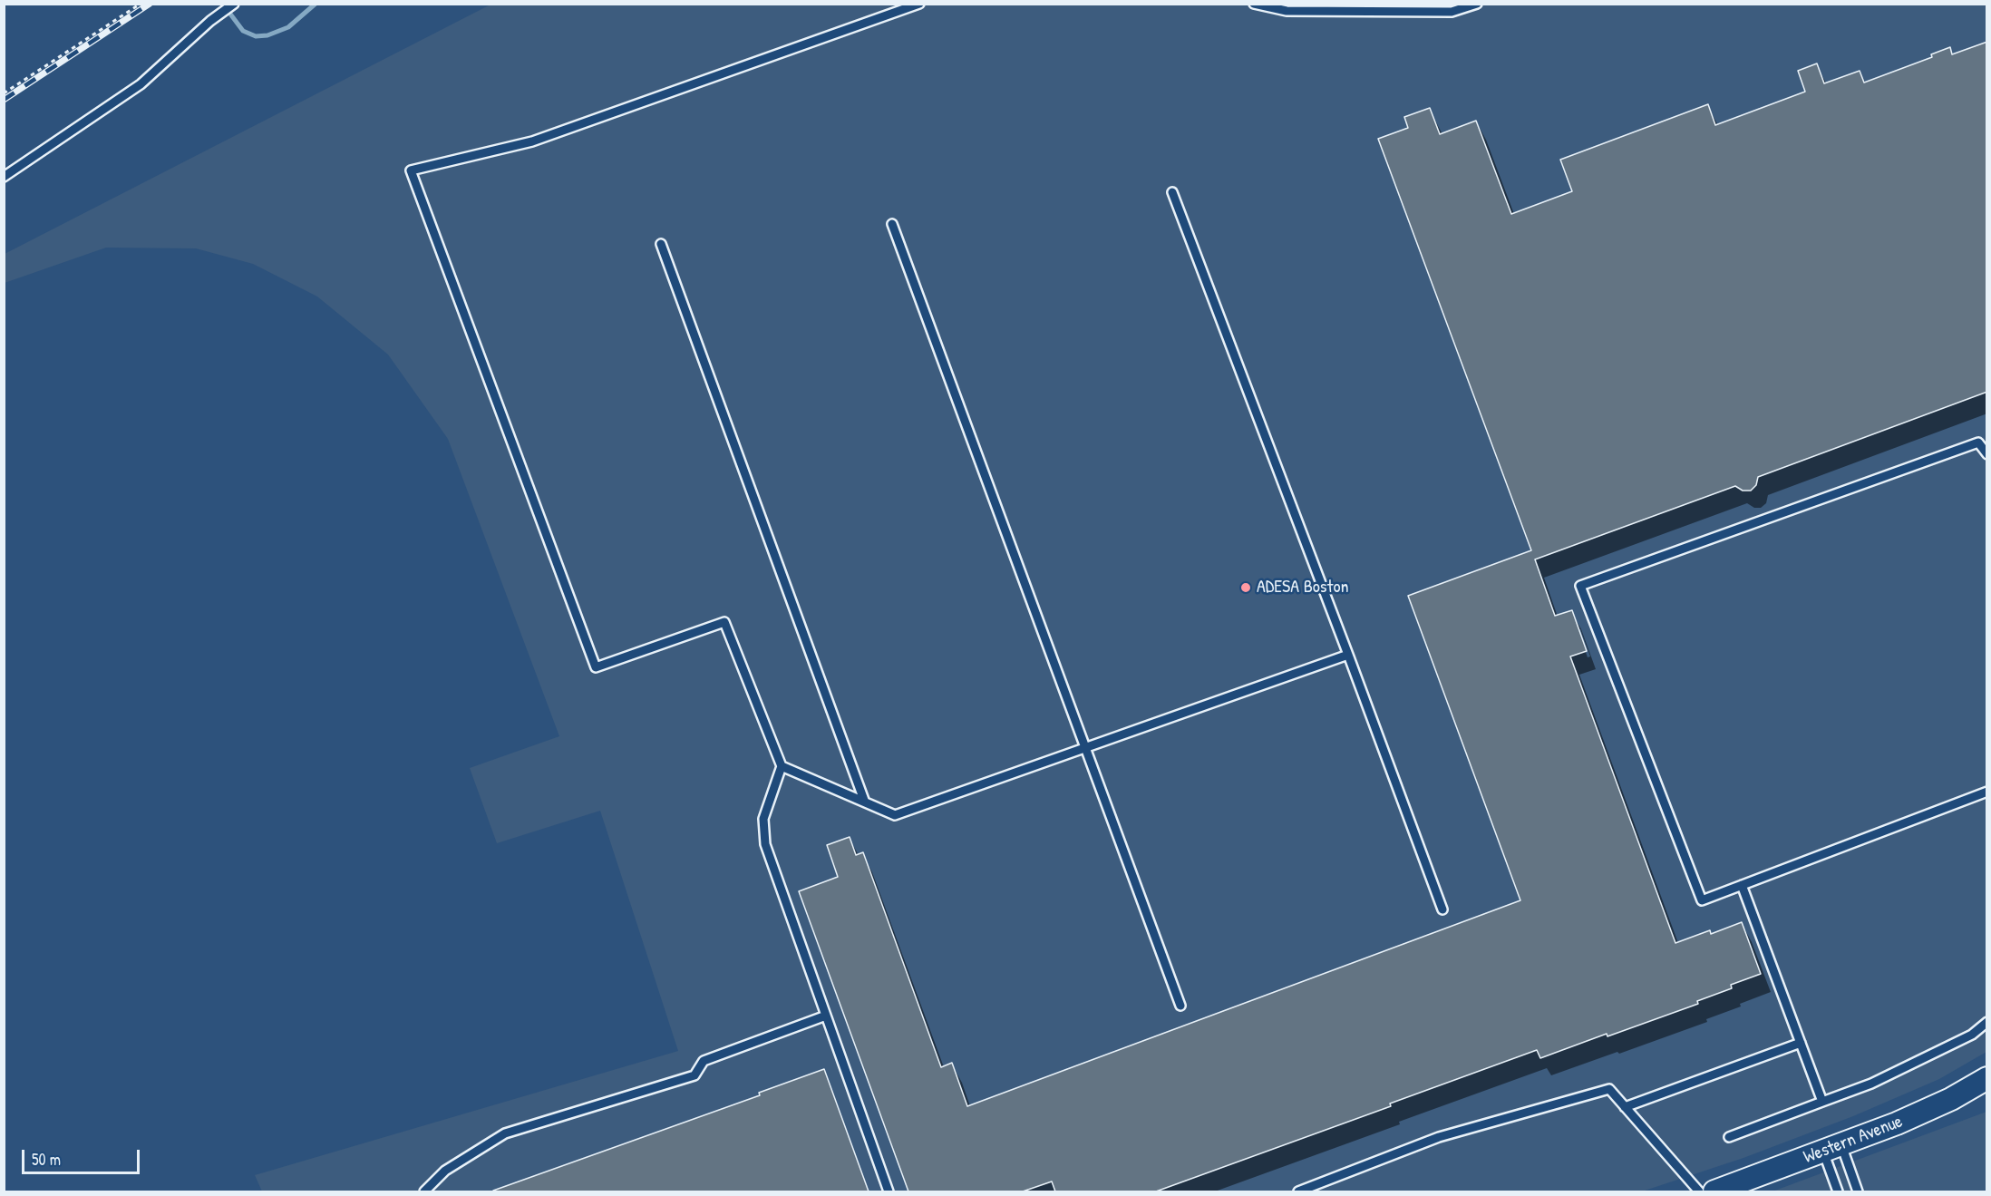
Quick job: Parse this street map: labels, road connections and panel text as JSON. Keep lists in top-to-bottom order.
{
  "streets": {
    "street": ["Western Avenue"]
  },
  "places": ["ADESA Boston"],
  "scale_bar": "50 m"
}
